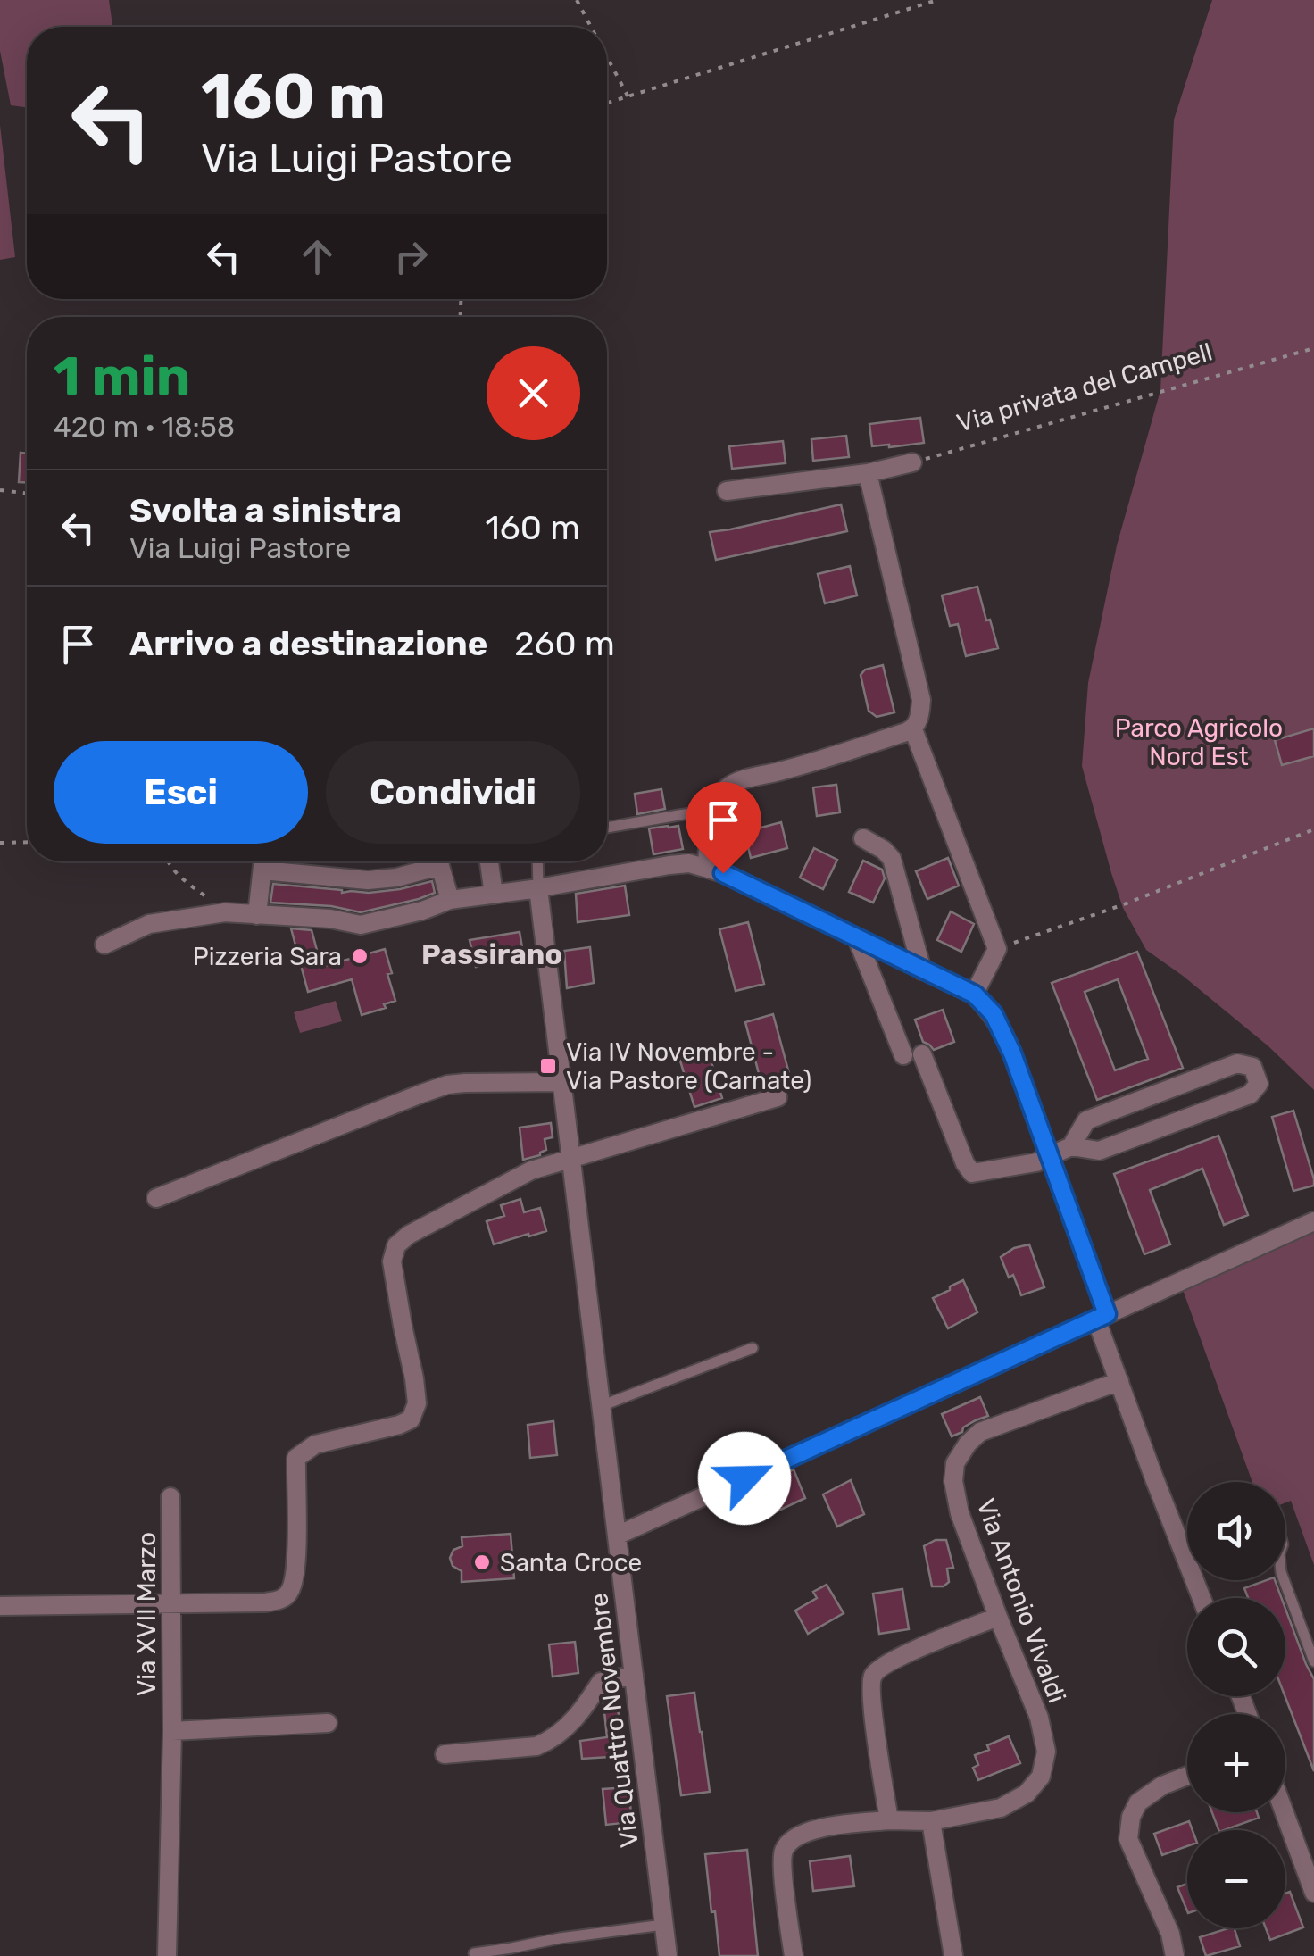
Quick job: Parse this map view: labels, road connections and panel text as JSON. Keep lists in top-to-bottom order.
{
  "streets": {
    "street": ["Via Antonio Vivaldi", "Via XVII Marzo", "Via Quattro Novembre"],
    "path": ["Via privata del Campell"]
  },
  "districts": ["Passirano"],
  "parks": ["Parco Agricolo Nord Est"],
  "places": {
    "other": ["Pizzeria Sara", "Santa Croce"],
    "transit": ["Via IV Novembre - Via Pastore (Carnate)"]
  },
  "page": {
    "turn": ["160 m", "Via Luigi Pastore"],
    "heading": ["1 min", "420 m · 18:58"],
    "list": [
      {
        "name": "Svolta a sinistra",
        "note": "Via Luigi Pastore",
        "value": "160 m"
      },
      {
        "name": "Arrivo a destinazione",
        "value": "260 m"
      }
    ],
    "buttons": ["Esci", "Condividi"],
    "map_buttons": ["+", "−"]
  }
}
